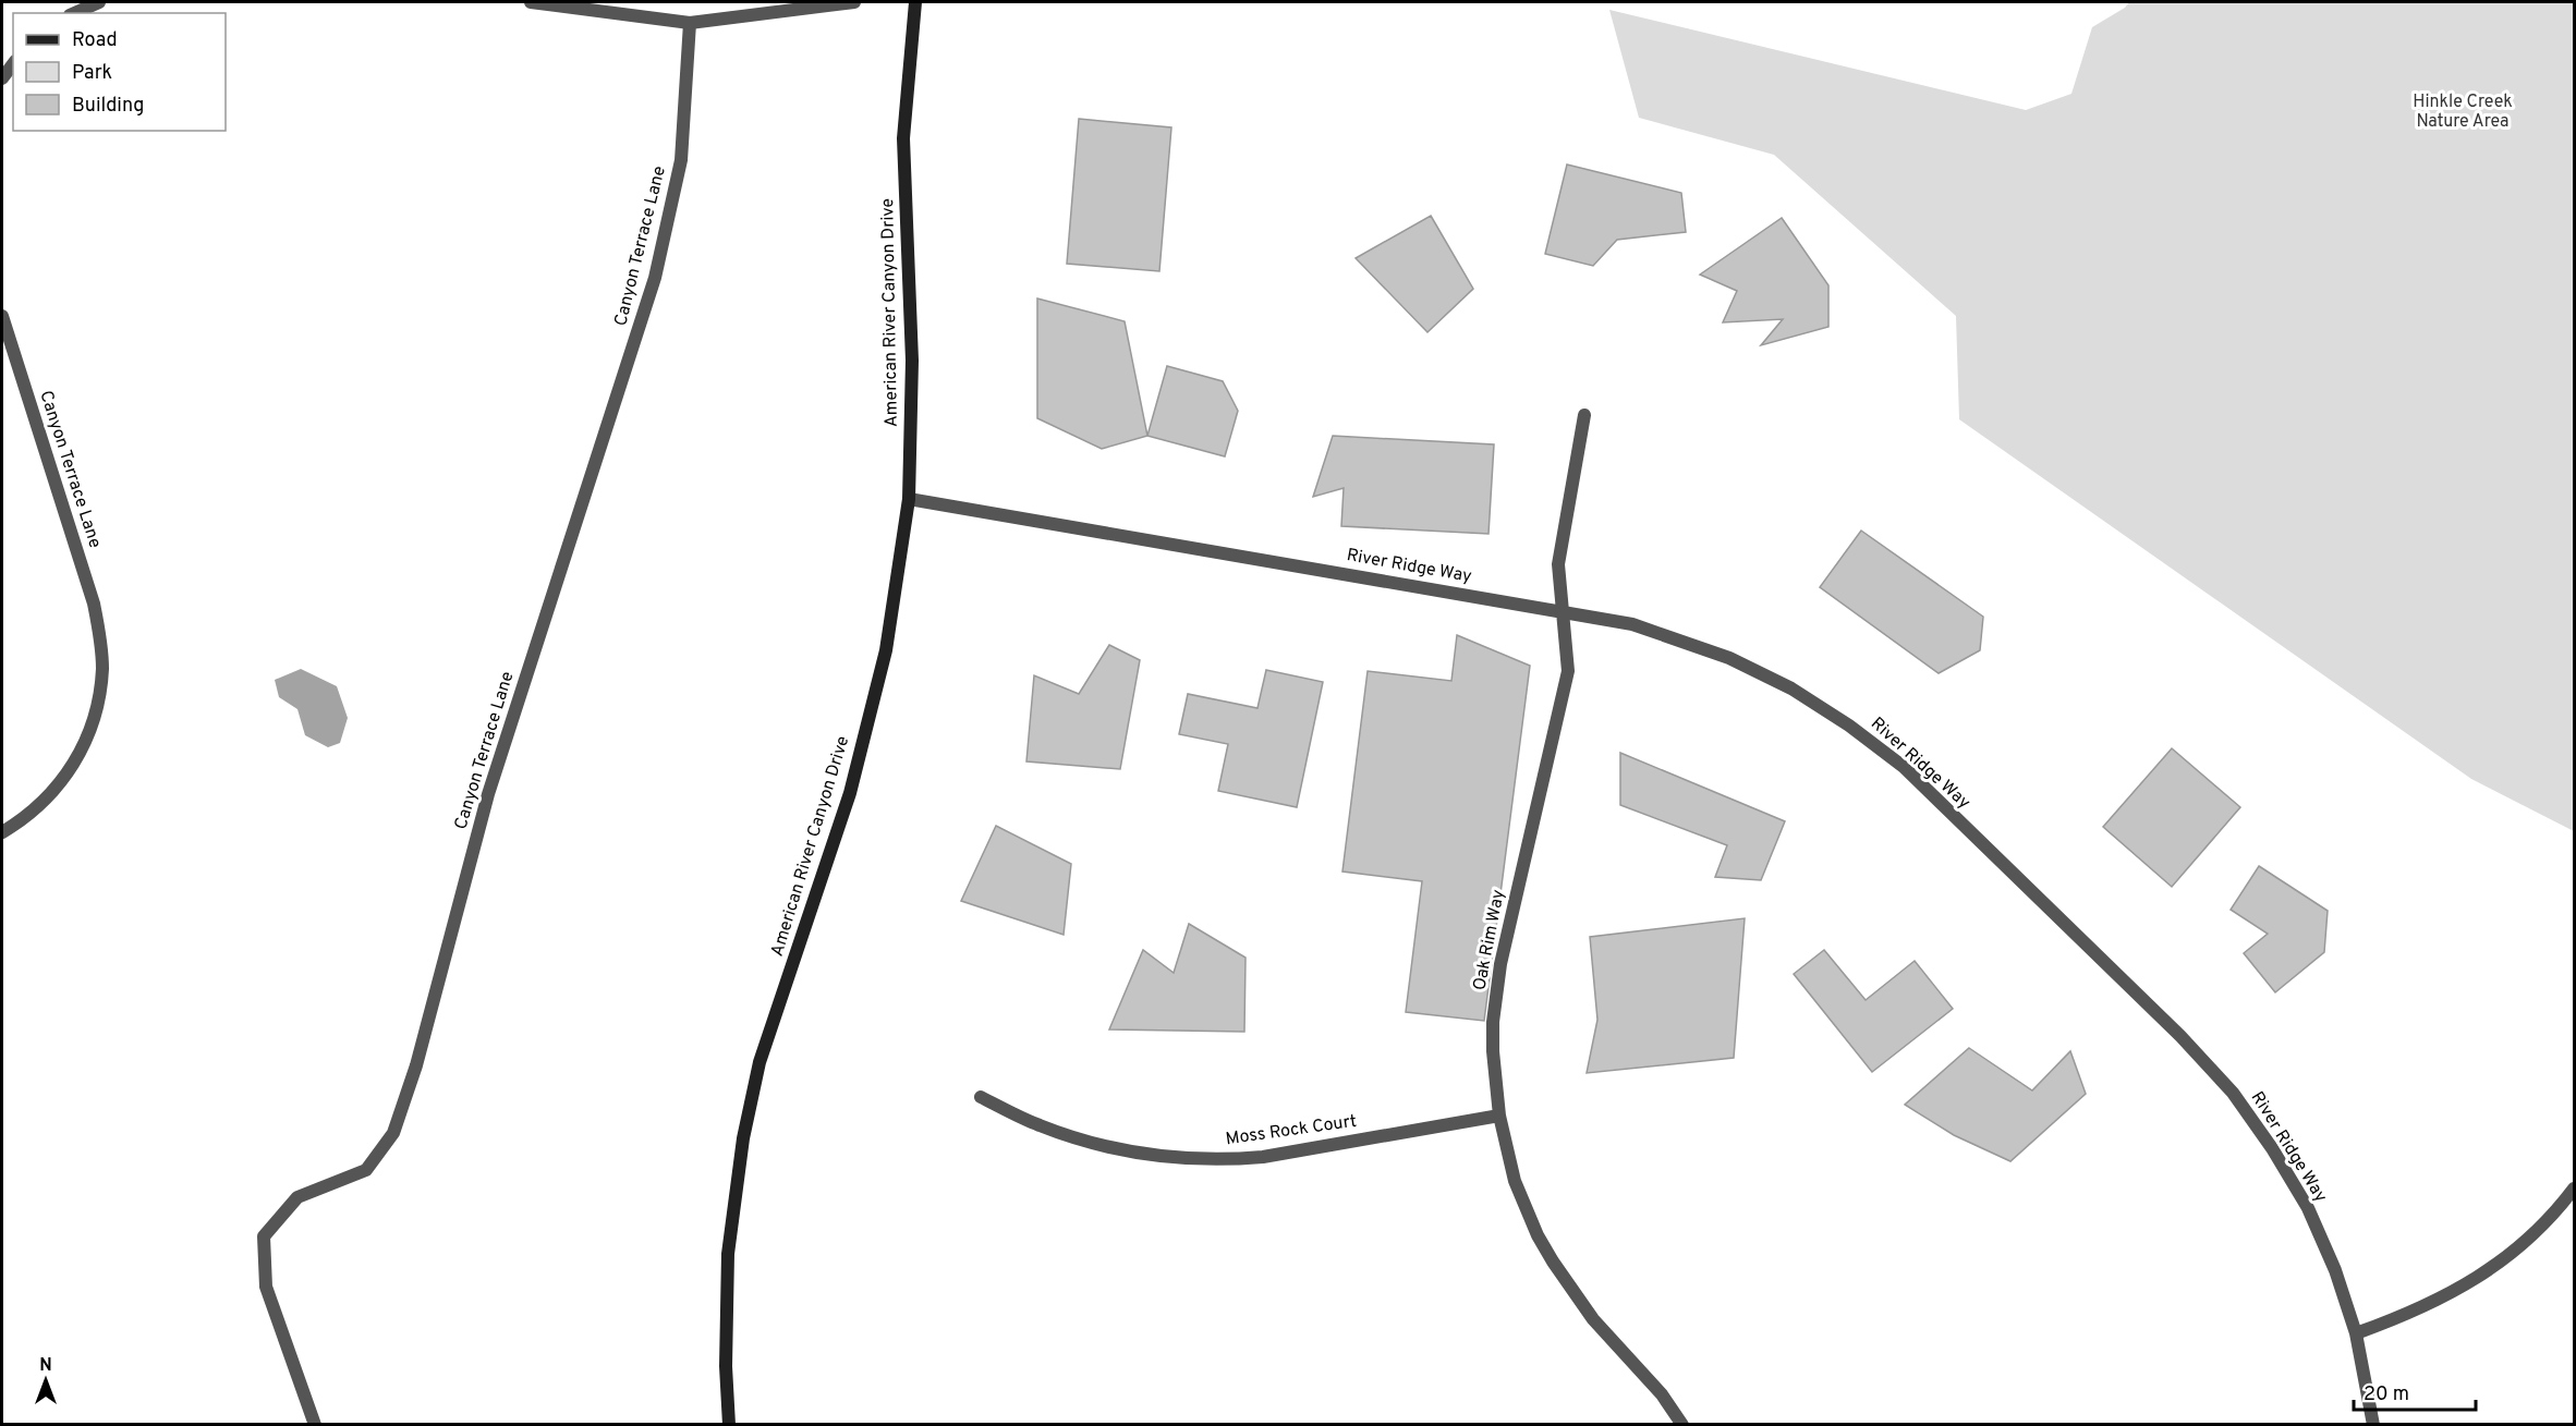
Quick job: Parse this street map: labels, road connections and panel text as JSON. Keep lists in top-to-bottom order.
{
  "streets": {
    "main road": ["American River Canyon Drive"],
    "street": [
      "Canyon Terrace Lane",
      "River Ridge Way",
      "Oak Rim Way",
      "Moss Rock Court"
    ]
  },
  "crossings": [
    ["American River Canyon Drive", "River Ridge Way"],
    ["River Ridge Way", "Oak Rim Way"],
    ["Oak Rim Way", "Moss Rock Court"]
  ],
  "parks": ["Hinkle Creek Nature Area"],
  "legend": ["Road", "Park", "Building"],
  "scale_bar": "20 m",
  "north": "top"
}
